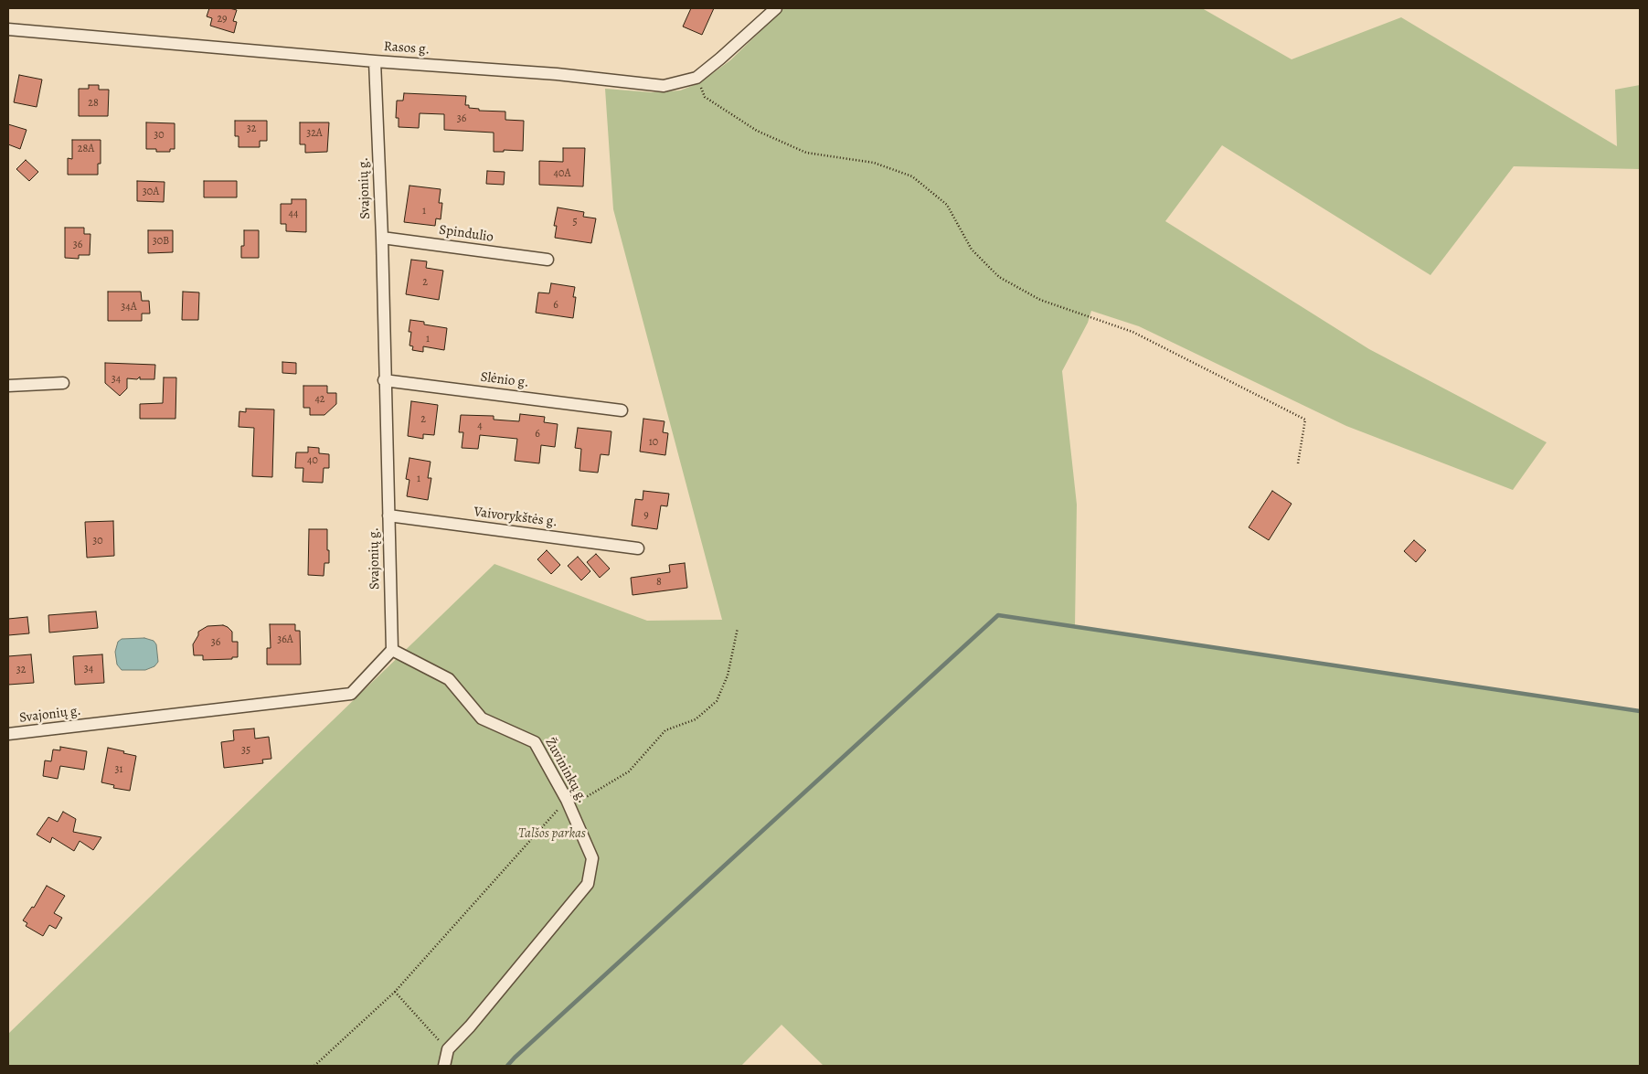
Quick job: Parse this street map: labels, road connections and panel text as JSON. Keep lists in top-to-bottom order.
{
  "streets": {
    "street": [
      "Rasos g.",
      "Svajonių g.",
      "Spindulio",
      "Slėnio g.",
      "Vaivorykštės g.",
      "Žuvininkų g."
    ]
  },
  "crossings": [
    ["Rasos g.", "Svajonių g."],
    ["Svajonių g.", "Spindulio"],
    ["Svajonių g.", "Slėnio g."],
    ["Svajonių g.", "Vaivorykštės g."],
    ["Svajonių g.", "Žuvininkų g."]
  ],
  "parks": ["Talšos parkas"],
  "house_numbers": [
    "29",
    "28",
    "36",
    "32",
    "32A",
    "30",
    "28A",
    "40A",
    "30A",
    "1",
    "44",
    "5",
    "30B",
    "36",
    "2",
    "6",
    "34A",
    "1",
    "34",
    "42",
    "2",
    "4",
    "6",
    "10",
    "40",
    "1",
    "9",
    "30",
    "8",
    "36A",
    "36",
    "34",
    "32",
    "35",
    "31"
  ]
}
